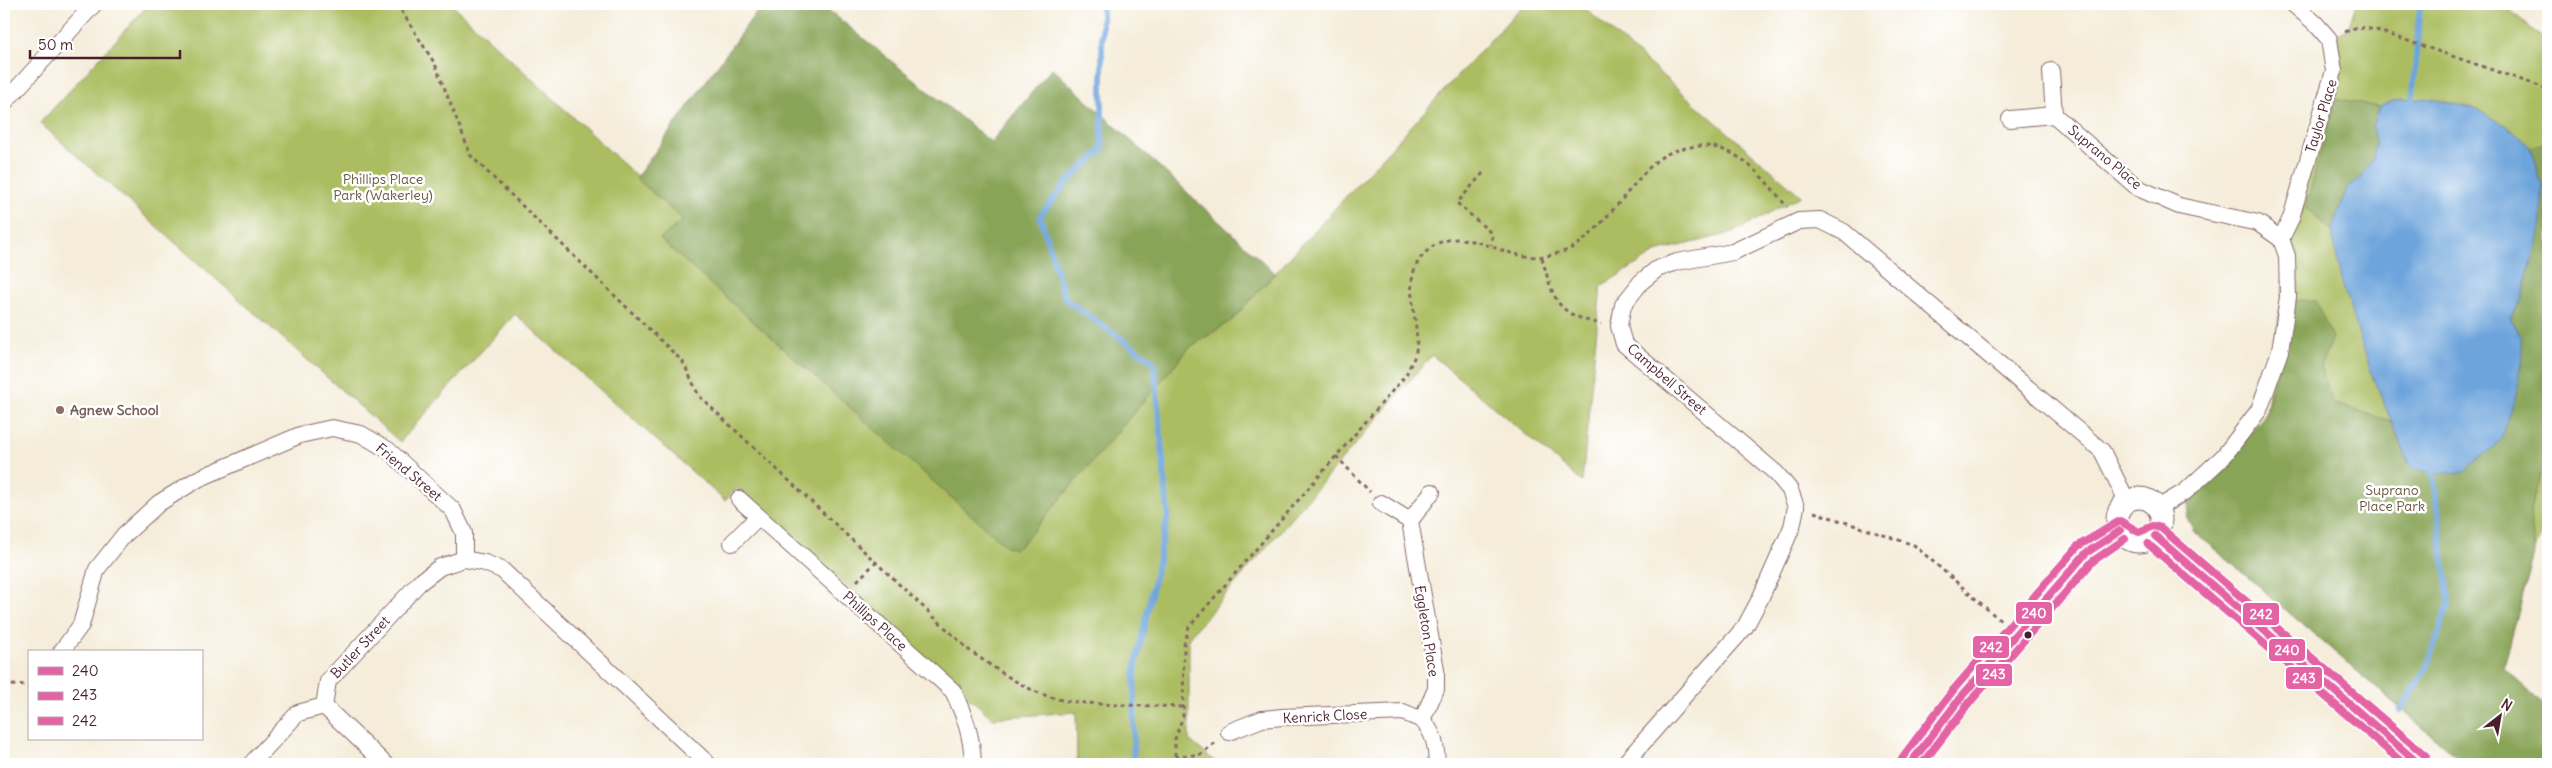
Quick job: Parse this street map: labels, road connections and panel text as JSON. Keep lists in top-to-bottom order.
{
  "streets": {
    "street": [
      "Taylor Place",
      "Suprano Place",
      "Campbell Street",
      "Friend Street",
      "Phillips Place",
      "Eggleton Place",
      "Butler Street",
      "Kenrick Close"
    ]
  },
  "crossings": [
    ["Taylor Place", "Suprano Place"],
    ["Friend Street", "Butler Street"],
    ["Eggleton Place", "Kenrick Close"]
  ],
  "parks": ["Phillips Place Park (Wakerley)", "Suprano Place Park"],
  "places": ["Agnew School"],
  "lines": ["transit line 242", "transit line 240", "transit line 243"],
  "legend": ["240", "243", "242"],
  "scale_bar": "50 m",
  "north": "top right"
}
